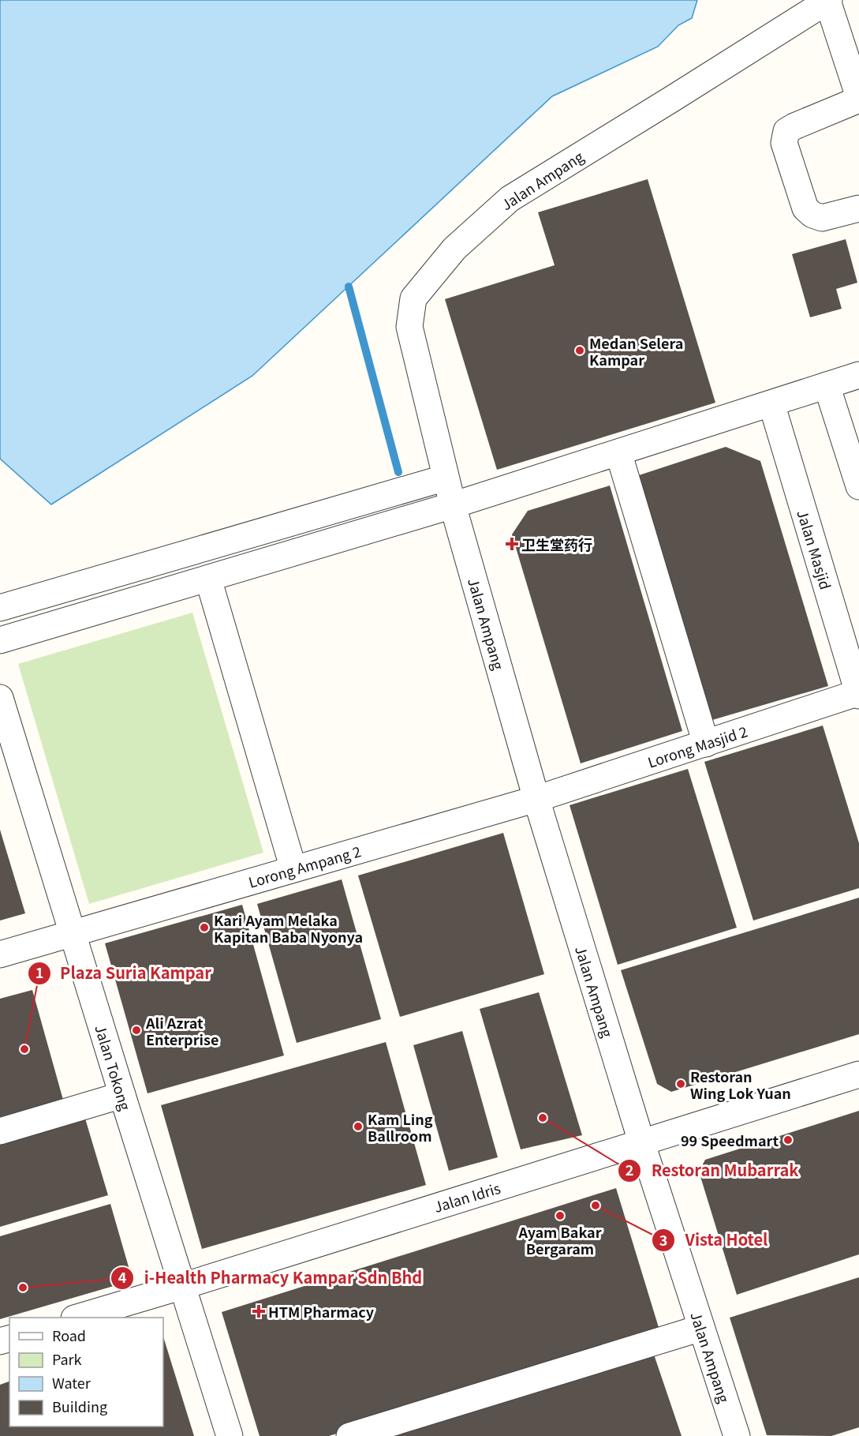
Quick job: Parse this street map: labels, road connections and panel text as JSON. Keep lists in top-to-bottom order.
{
  "streets": {
    "street": [
      "Jalan Ampang",
      "Jalan Masjid",
      "Lorong Masjid 2",
      "Lorong Ampang 2",
      "Jalan Tokong",
      "Jalan Idris"
    ]
  },
  "crossings": [
    ["Jalan Ampang", "Lorong Masjid 2"],
    ["Jalan Ampang", "Lorong Ampang 2"],
    ["Jalan Ampang", "Jalan Idris"],
    ["Jalan Masjid", "Lorong Masjid 2"],
    ["Lorong Masjid 2", "Lorong Ampang 2"],
    ["Lorong Ampang 2", "Jalan Tokong"],
    ["Jalan Tokong", "Jalan Idris"]
  ],
  "places": {
    "other": [
      "Medan Selera Kampar",
      "Kari Ayam Melaka Kapitan Baba Nyonya",
      "Ali Azrat Enterprise",
      "Plaza Suria Kampar",
      "Restoran Wing Lok Yuan",
      "Restoran Mubarrak",
      "Kam Ling Ballroom",
      "99 Speedmart",
      "Vista Hotel",
      "Ayam Bakar Bergaram",
      "i-Health Pharmacy Kampar Sdn Bhd"
    ],
    "health": ["卫生堂药行", "HTM Pharmacy"]
  },
  "legend": [
    "Road",
    "Park",
    "Water",
    "Building"
  ]
}
